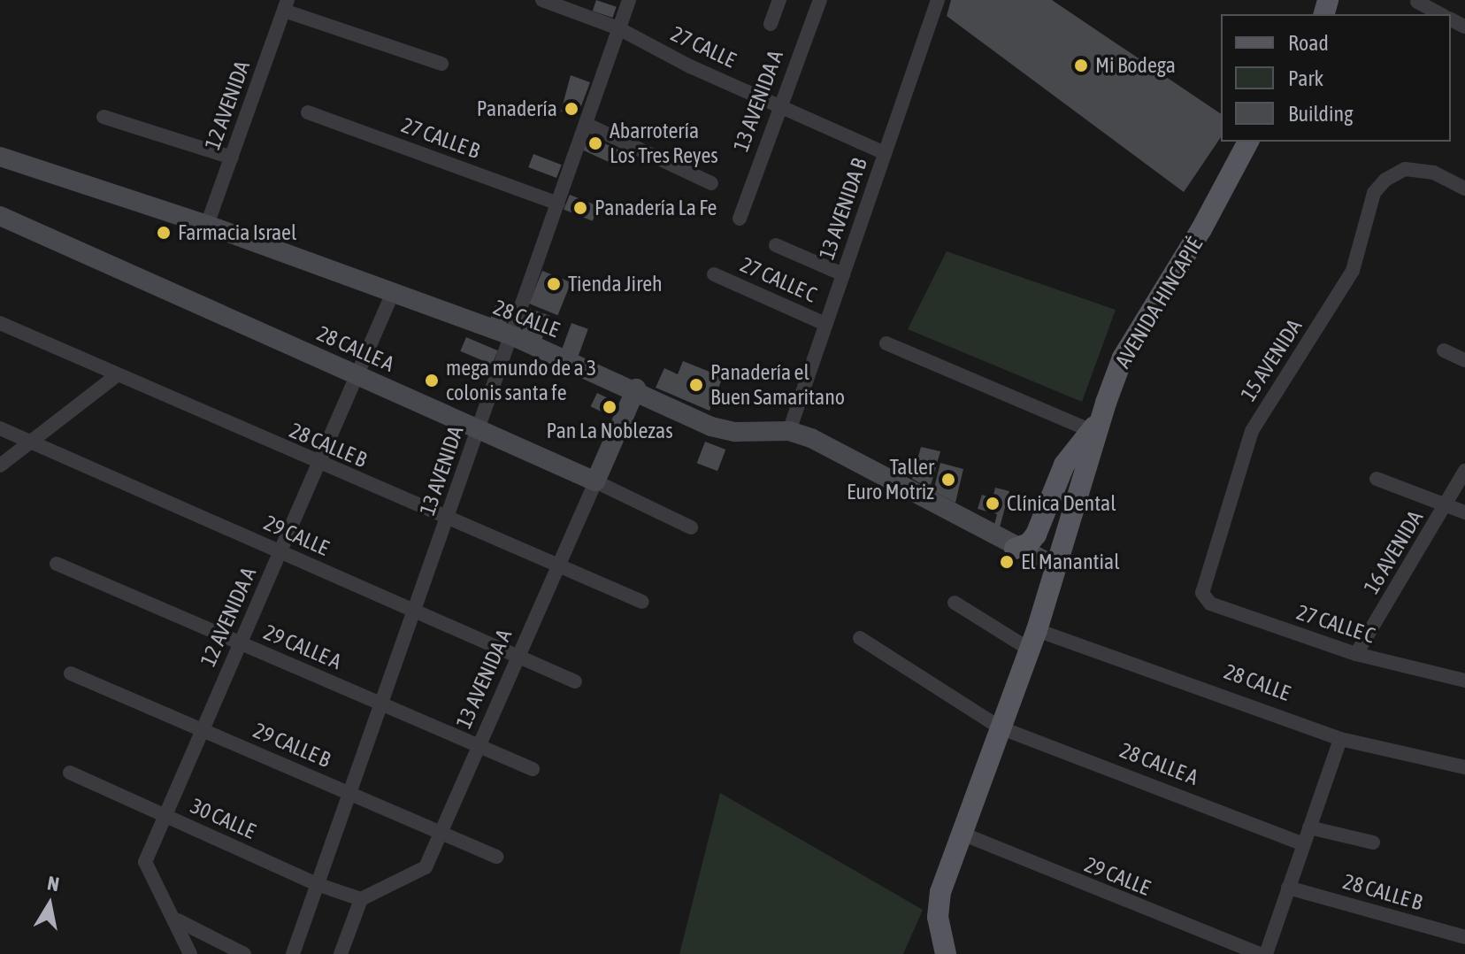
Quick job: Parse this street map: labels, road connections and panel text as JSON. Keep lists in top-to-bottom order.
{
  "streets": {
    "main road": [
      "13 AVENIDA A",
      "AVENIDA HINCAPIÉ",
      "28 CALLE",
      "28 CALLE A"
    ],
    "street": [
      "27 CALLE",
      "12 AVENIDA",
      "27 CALLE B",
      "13 AVENIDA B",
      "27 CALLE C",
      "15 AVENIDA",
      "28 CALLE B",
      "13 AVENIDA",
      "29 CALLE",
      "16 AVENIDA",
      "12 AVENIDA A",
      "29 CALLE A",
      "29 CALLE B",
      "30 CALLE"
    ]
  },
  "crossings": [
    ["27 CALLE", "13 AVENIDA A"],
    ["27 CALLE", "13 AVENIDA B"],
    ["27 CALLE", "13 AVENIDA"],
    ["13 AVENIDA A", "28 CALLE"],
    ["13 AVENIDA A", "28 CALLE A"],
    ["13 AVENIDA A", "28 CALLE B"],
    ["13 AVENIDA A", "29 CALLE"],
    ["13 AVENIDA A", "29 CALLE A"],
    ["13 AVENIDA A", "29 CALLE B"],
    ["13 AVENIDA A", "30 CALLE"],
    ["12 AVENIDA", "28 CALLE"],
    ["27 CALLE B", "13 AVENIDA"],
    ["13 AVENIDA B", "27 CALLE C"],
    ["13 AVENIDA B", "28 CALLE"],
    ["27 CALLE C", "15 AVENIDA"],
    ["27 CALLE C", "16 AVENIDA"],
    ["AVENIDA HINCAPIÉ", "28 CALLE"],
    ["AVENIDA HINCAPIÉ", "28 CALLE A"],
    ["AVENIDA HINCAPIÉ", "29 CALLE"],
    ["28 CALLE", "13 AVENIDA"],
    ["28 CALLE", "12 AVENIDA A"],
    ["28 CALLE A", "13 AVENIDA"],
    ["28 CALLE A", "12 AVENIDA A"],
    ["28 CALLE B", "13 AVENIDA"],
    ["28 CALLE B", "12 AVENIDA A"],
    ["13 AVENIDA", "29 CALLE"],
    ["13 AVENIDA", "29 CALLE A"],
    ["13 AVENIDA", "29 CALLE B"],
    ["13 AVENIDA", "30 CALLE"],
    ["29 CALLE", "12 AVENIDA A"],
    ["12 AVENIDA A", "29 CALLE A"],
    ["12 AVENIDA A", "29 CALLE B"],
    ["12 AVENIDA A", "30 CALLE"]
  ],
  "places": [
    "Mi Bodega",
    "Panadería",
    "Abarrotería Los Tres Reyes",
    "Panadería La Fe",
    "Farmacia Israel",
    "Tienda Jireh",
    "mega mundo de a 3 colonis santa fe",
    "Panadería el Buen Samaritano",
    "Pan La Noblezas",
    "Taller Euro Motriz",
    "Clínica Dental",
    "El Manantial"
  ],
  "legend": ["Road", "Park", "Building"],
  "north": "top"
}
